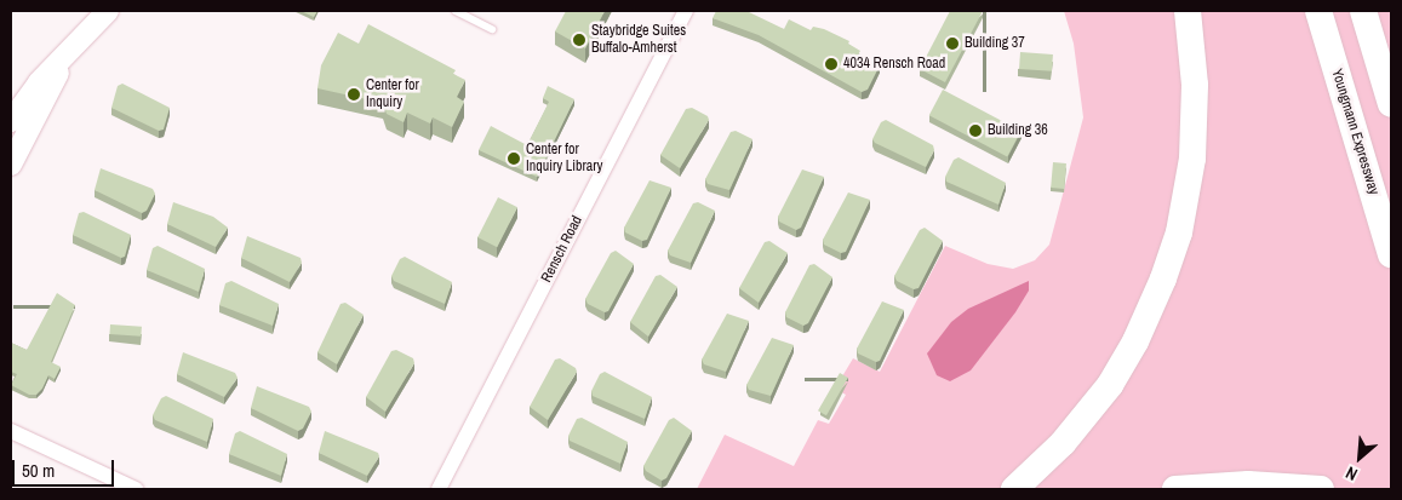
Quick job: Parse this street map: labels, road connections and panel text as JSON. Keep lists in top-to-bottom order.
{
  "streets": {
    "highway": ["Youngmann Expressway"],
    "street": ["Rensch Road"]
  },
  "places": [
    "Staybridge Suites Buffalo-Amherst",
    "Building 37",
    "4034 Rensch Road",
    "Center for Inquiry",
    "Building 36",
    "Center for Inquiry Library"
  ],
  "scale_bar": "50 m",
  "north": "bottom left"
}
